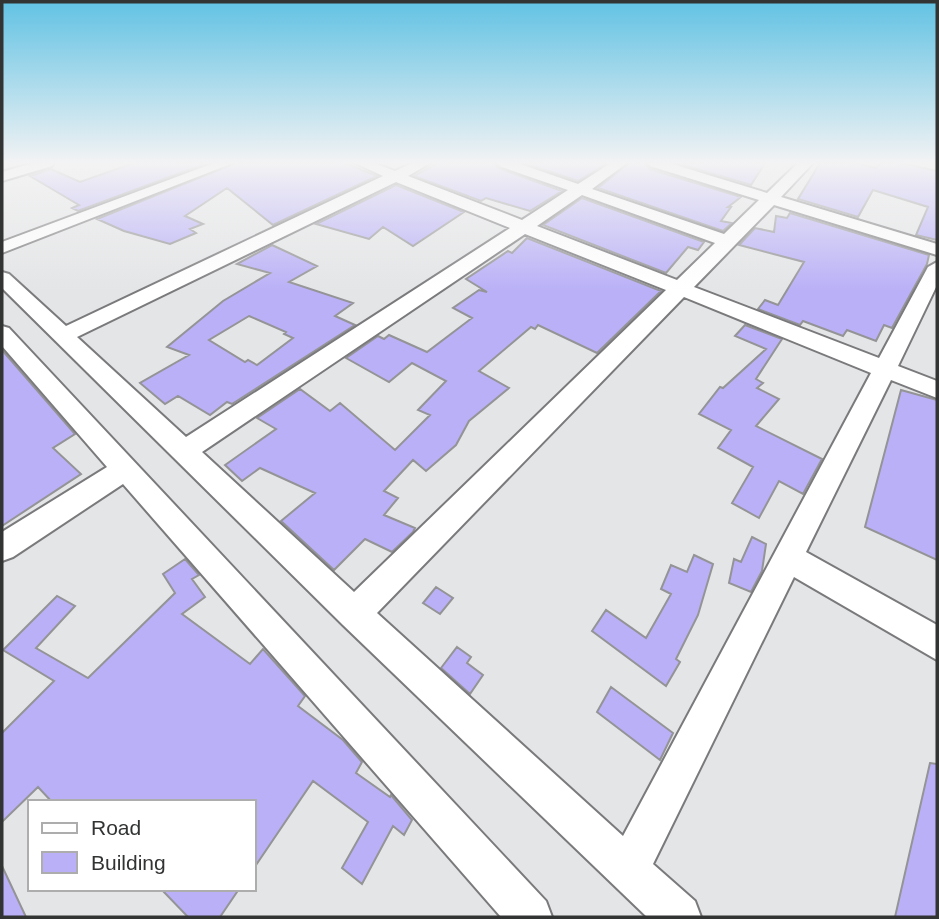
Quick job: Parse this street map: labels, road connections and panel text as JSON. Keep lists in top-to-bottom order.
{
  "legend": ["Road", "Building"]
}
